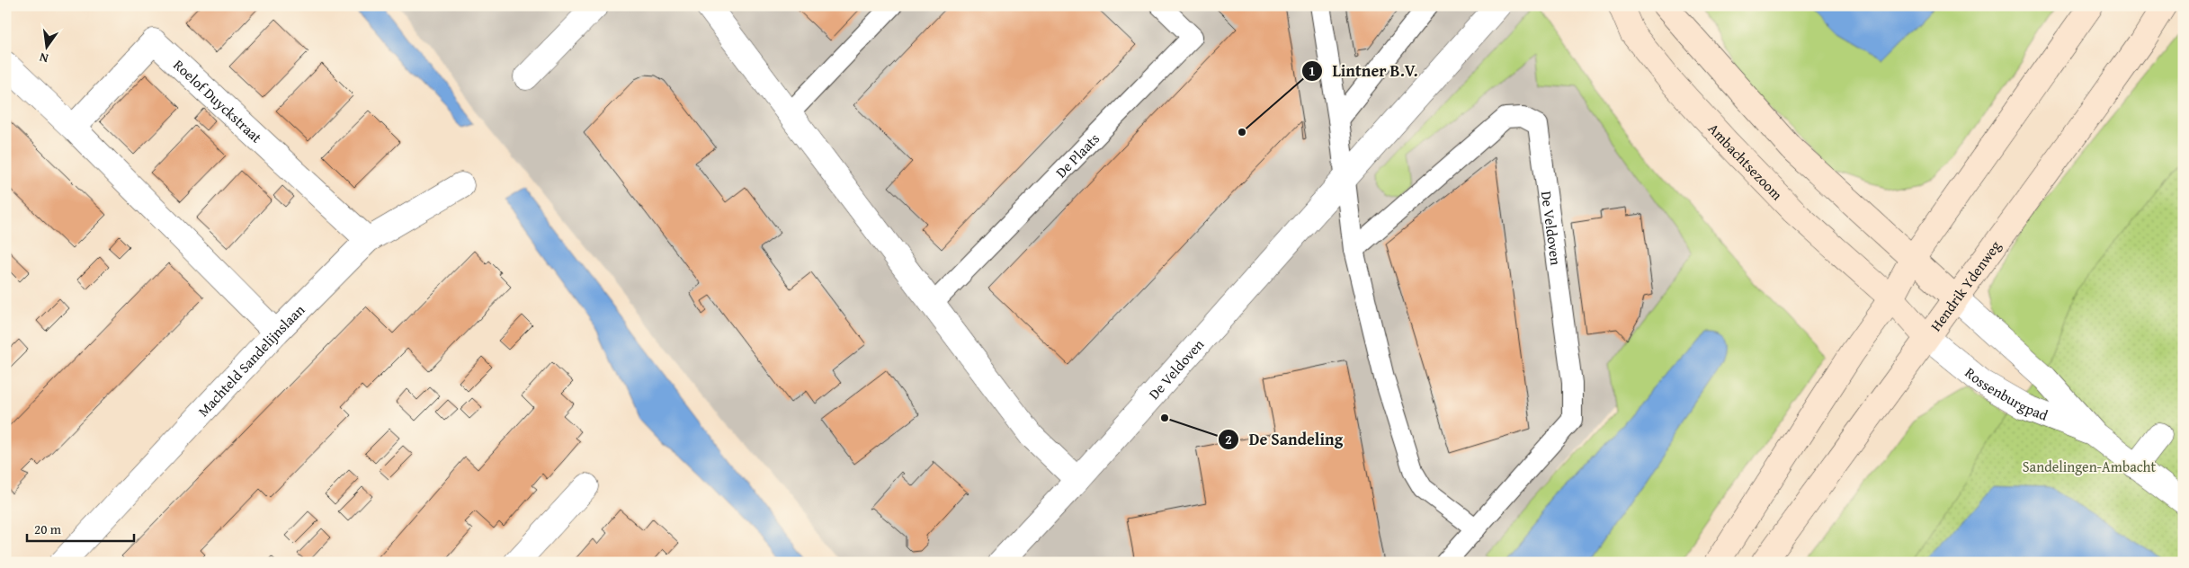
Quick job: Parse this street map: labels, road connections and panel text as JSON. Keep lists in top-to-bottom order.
{
  "streets": {
    "main road": ["Ambachtsezoom", "Hendrik Ydenweg"],
    "street": [
      "Roelof Duyckstraat",
      "De Veldoven",
      "Machteld Sandelijnslaan",
      "Rossenburgpad"
    ],
    "lane": ["De Plaats"]
  },
  "crossings": [
    ["Roelof Duyckstraat", "Machteld Sandelijnslaan"],
    ["Ambachtsezoom", "Hendrik Ydenweg"],
    ["Ambachtsezoom", "Rossenburgpad"],
    ["Hendrik Ydenweg", "Rossenburgpad"]
  ],
  "parks": ["Sandelingen-Ambacht"],
  "places": ["Lintner B.V.", "De Sandeling"],
  "scale_bar": "20 m",
  "north": "bottom"
}
